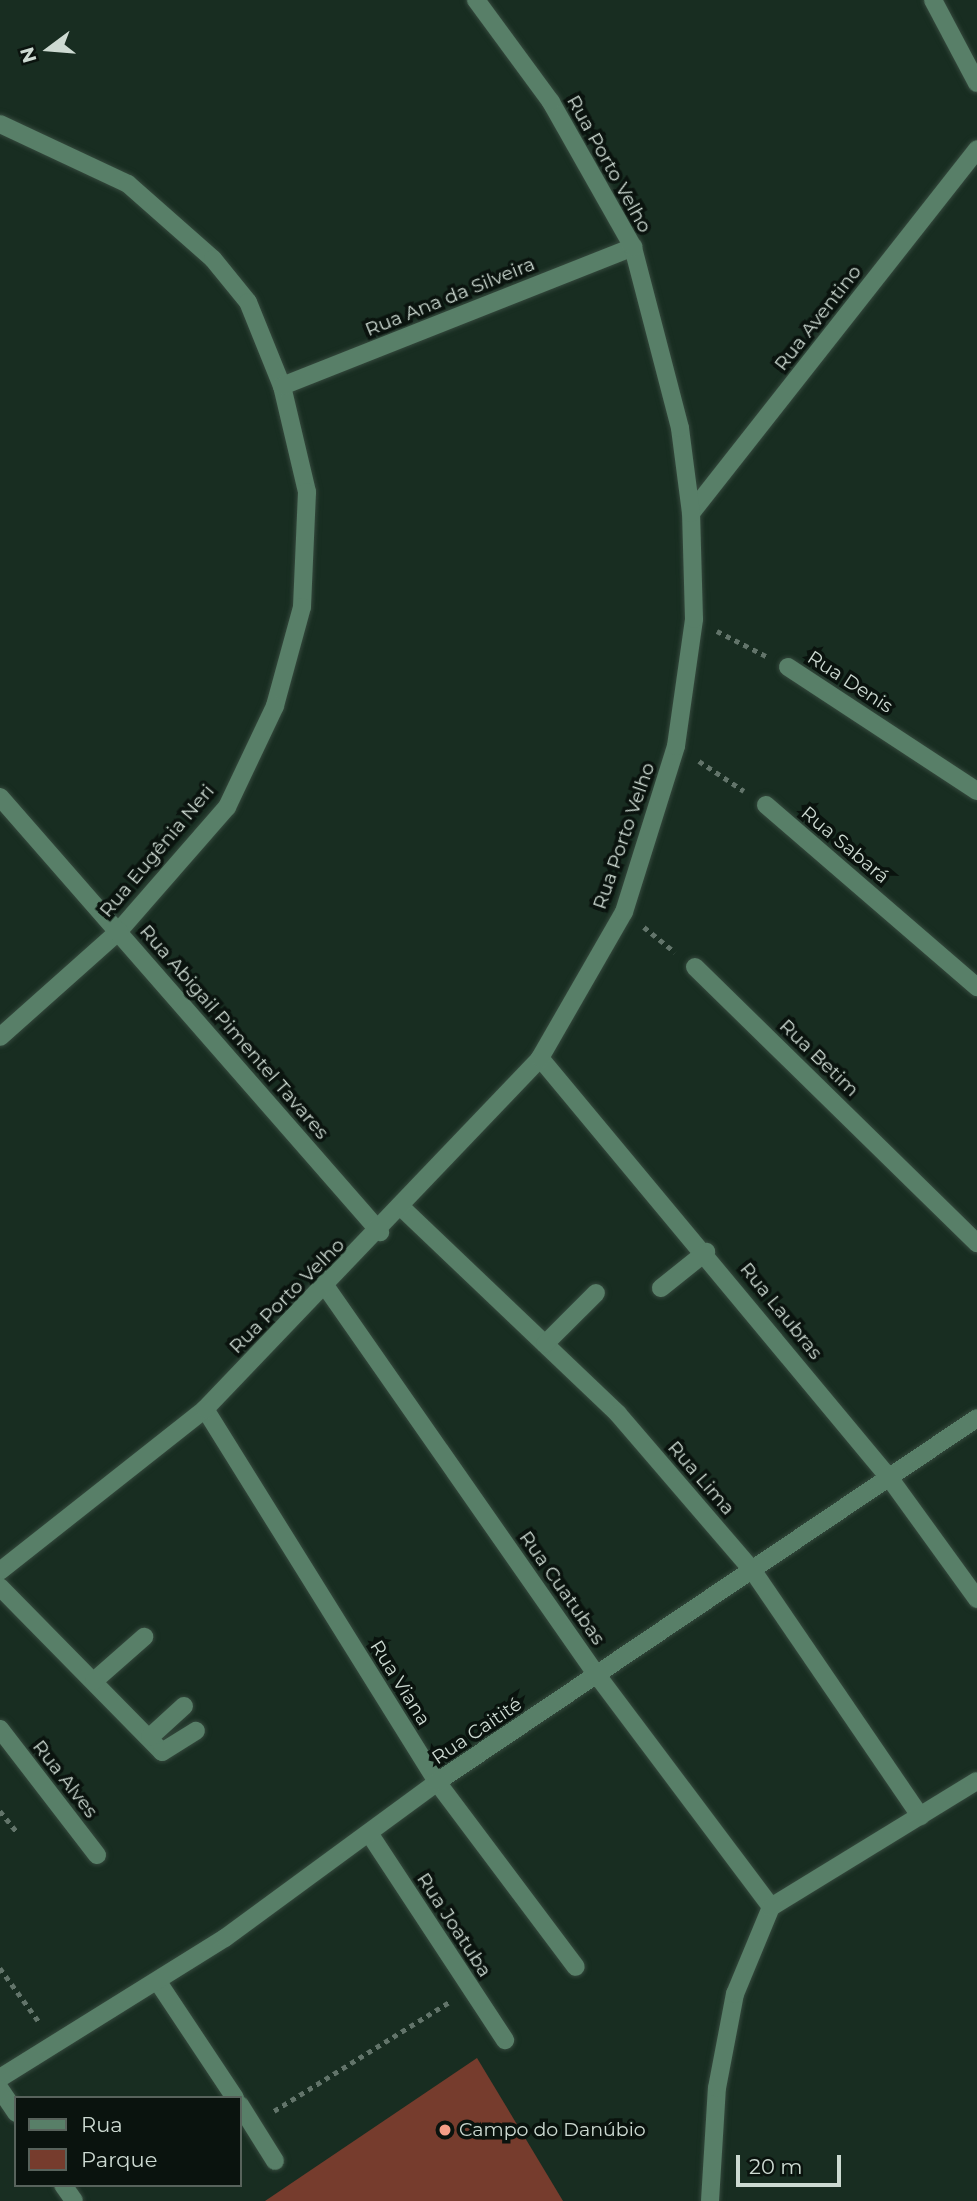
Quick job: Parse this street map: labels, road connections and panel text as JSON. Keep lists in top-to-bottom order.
{
  "streets": {
    "street": [
      "Rua Porto Velho",
      "Rua Ana da Silveira",
      "Rua Aventino",
      "Rua Denis",
      "Rua Sabará",
      "Rua Eugênia Neri",
      "Rua Abigail Pimentel Tavares",
      "Rua Betim",
      "Rua Laubras",
      "Rua Lima",
      "Rua Cuatubas",
      "Rua Viana",
      "Rua Caitité",
      "Rua Alves",
      "Rua Joatuba"
    ]
  },
  "crossings": [
    ["Rua Porto Velho", "Rua Ana da Silveira"],
    ["Rua Porto Velho", "Rua Aventino"],
    ["Rua Porto Velho", "Rua Denis"],
    ["Rua Porto Velho", "Rua Abigail Pimentel Tavares"],
    ["Rua Porto Velho", "Rua Laubras"],
    ["Rua Porto Velho", "Rua Lima"],
    ["Rua Porto Velho", "Rua Cuatubas"],
    ["Rua Porto Velho", "Rua Viana"],
    ["Rua Ana da Silveira", "Rua Eugênia Neri"],
    ["Rua Eugênia Neri", "Rua Abigail Pimentel Tavares"],
    ["Rua Laubras", "Rua Caitité"],
    ["Rua Lima", "Rua Caitité"],
    ["Rua Cuatubas", "Rua Caitité"],
    ["Rua Viana", "Rua Caitité"],
    ["Rua Caitité", "Rua Joatuba"]
  ],
  "places": ["Campo do Danúbio"],
  "legend": ["Rua", "Parque"],
  "scale_bar": "20 m",
  "north": "left"
}
